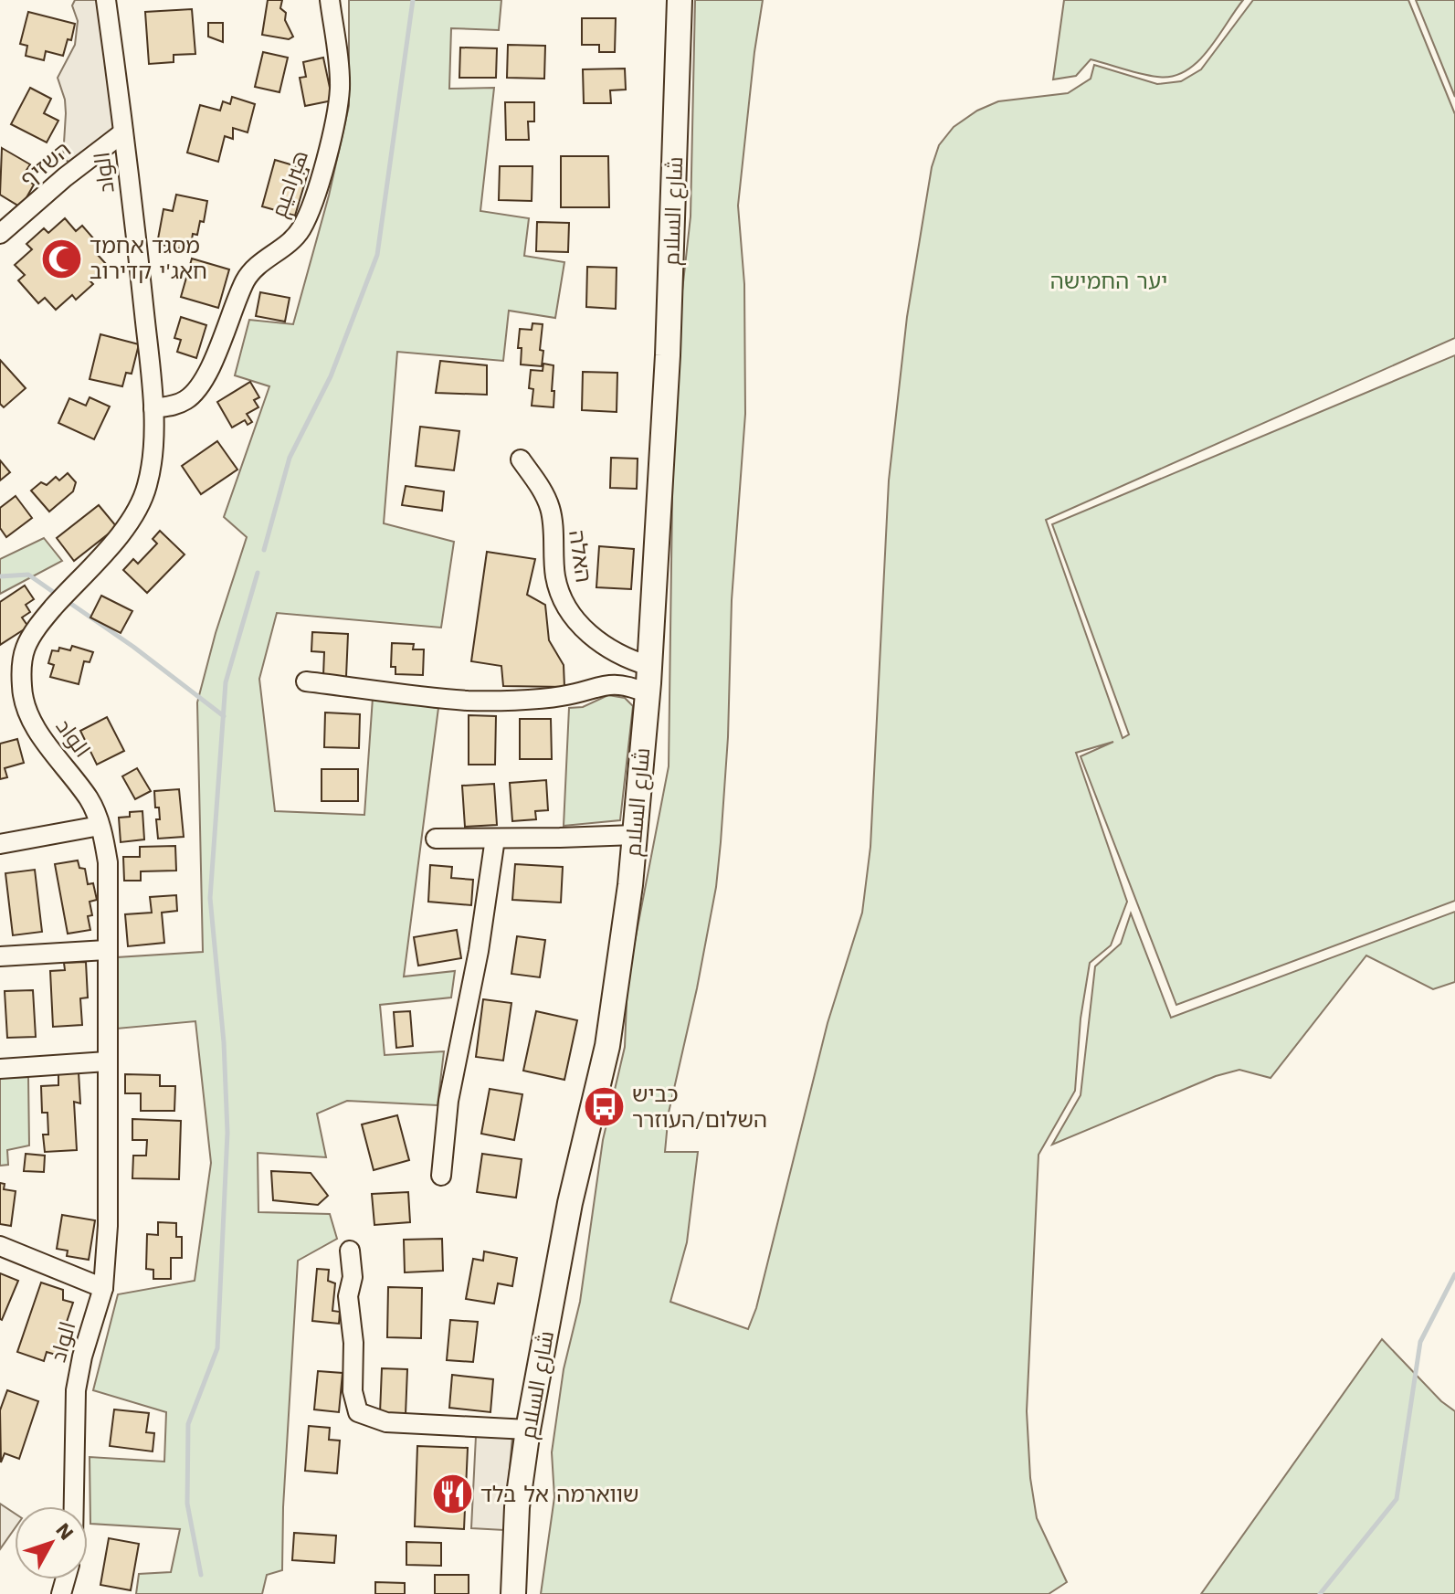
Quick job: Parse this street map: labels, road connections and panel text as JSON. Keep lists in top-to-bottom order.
{
  "streets": {
    "main road": ["شارع السلام"],
    "street": [
      "השזיף",
      "الواد",
      "هبراحيم",
      "האלה"
    ]
  },
  "crossings": [
    ["השזיף", "الواد"],
    ["الواد", "هبراحيم"],
    ["شارع السلام", "האלה"]
  ],
  "parks": ["יער החמישה"],
  "places": {
    "mosque": ["מסגד אחמד חאג'י קדירוב"],
    "bus stop": ["כביש השלום/העוזרר"],
    "restaurant": ["שווארמה אל בלד"]
  },
  "north": "top right"
}
